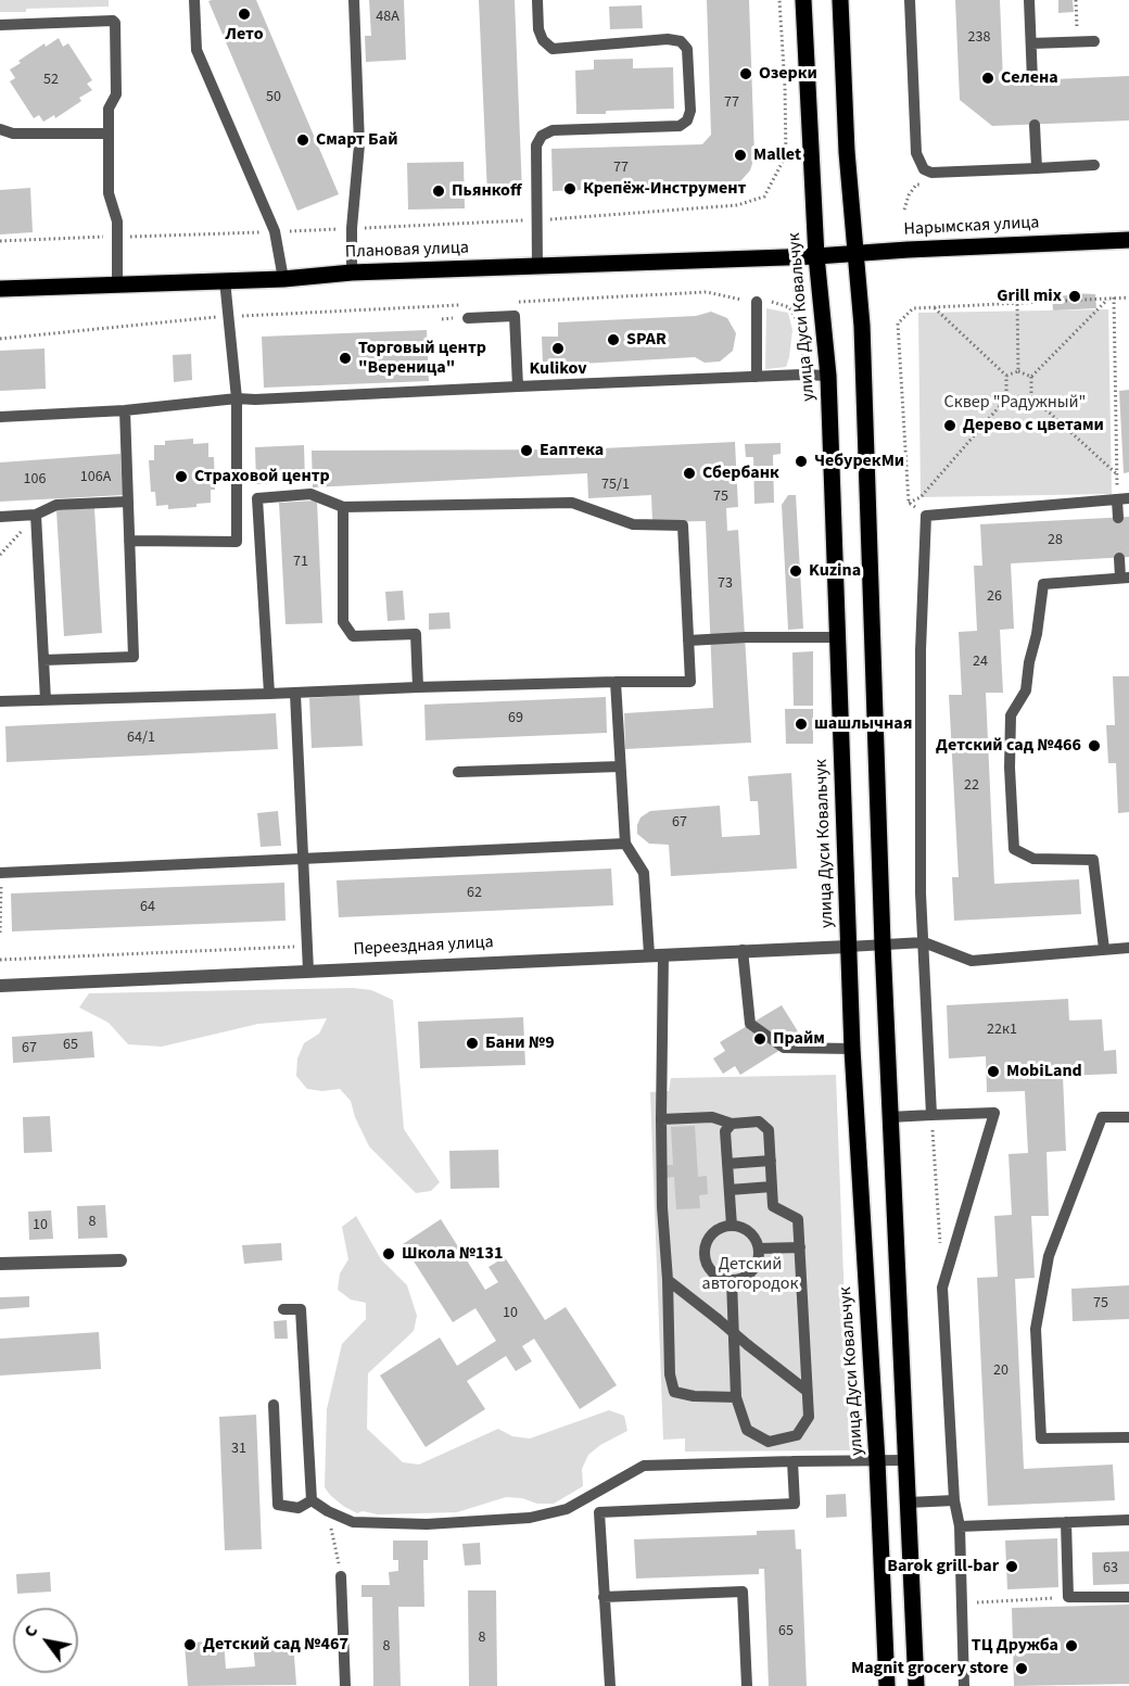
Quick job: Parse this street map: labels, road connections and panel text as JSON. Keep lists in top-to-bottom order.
{
  "streets": {
    "main road": ["Нарымская улица", "Плановая улица", "улица Дуси Ковальчук"],
    "street": ["Переездная улица"]
  },
  "crossings": [
    ["Нарымская улица", "Плановая улица"],
    ["Нарымская улица", "улица Дуси Ковальчук"],
    ["Плановая улица", "улица Дуси Ковальчук"],
    ["улица Дуси Ковальчук", "Переездная улица"]
  ],
  "parks": ["Сквер \"Радужный\"", "Детский автогородок"],
  "places": [
    "Лето",
    "Озерки",
    "Селена",
    "Смарт Бай",
    "Mallet",
    "Крепёж-Инструмент",
    "Пьянкоff",
    "Grill mix",
    "SPAR",
    "Kulikov",
    "Торговый центр \"Вереница\"",
    "Дерево с цветами",
    "Еаптека",
    "ЧебурекМи",
    "Сбербанк",
    "Страховой центр",
    "Kuzina",
    "шашлычная",
    "Детский сад №466",
    "Прайм",
    "Бани №9",
    "MobiLand",
    "Школа №131",
    "Barok grill-bar",
    "Детский сад №467",
    "ТЦ Дружба",
    "Magnit grocery store"
  ],
  "house_numbers": [
    "48А",
    "238",
    "52",
    "50",
    "77",
    "77",
    "106А",
    "106",
    "75/1",
    "75",
    "28",
    "71",
    "73",
    "26",
    "24",
    "69",
    "64/1",
    "22",
    "67",
    "62",
    "64",
    "22к1",
    "65",
    "67",
    "8",
    "10",
    "75",
    "10",
    "20",
    "31",
    "63",
    "65",
    "8",
    "8"
  ],
  "north": "top left"
}
